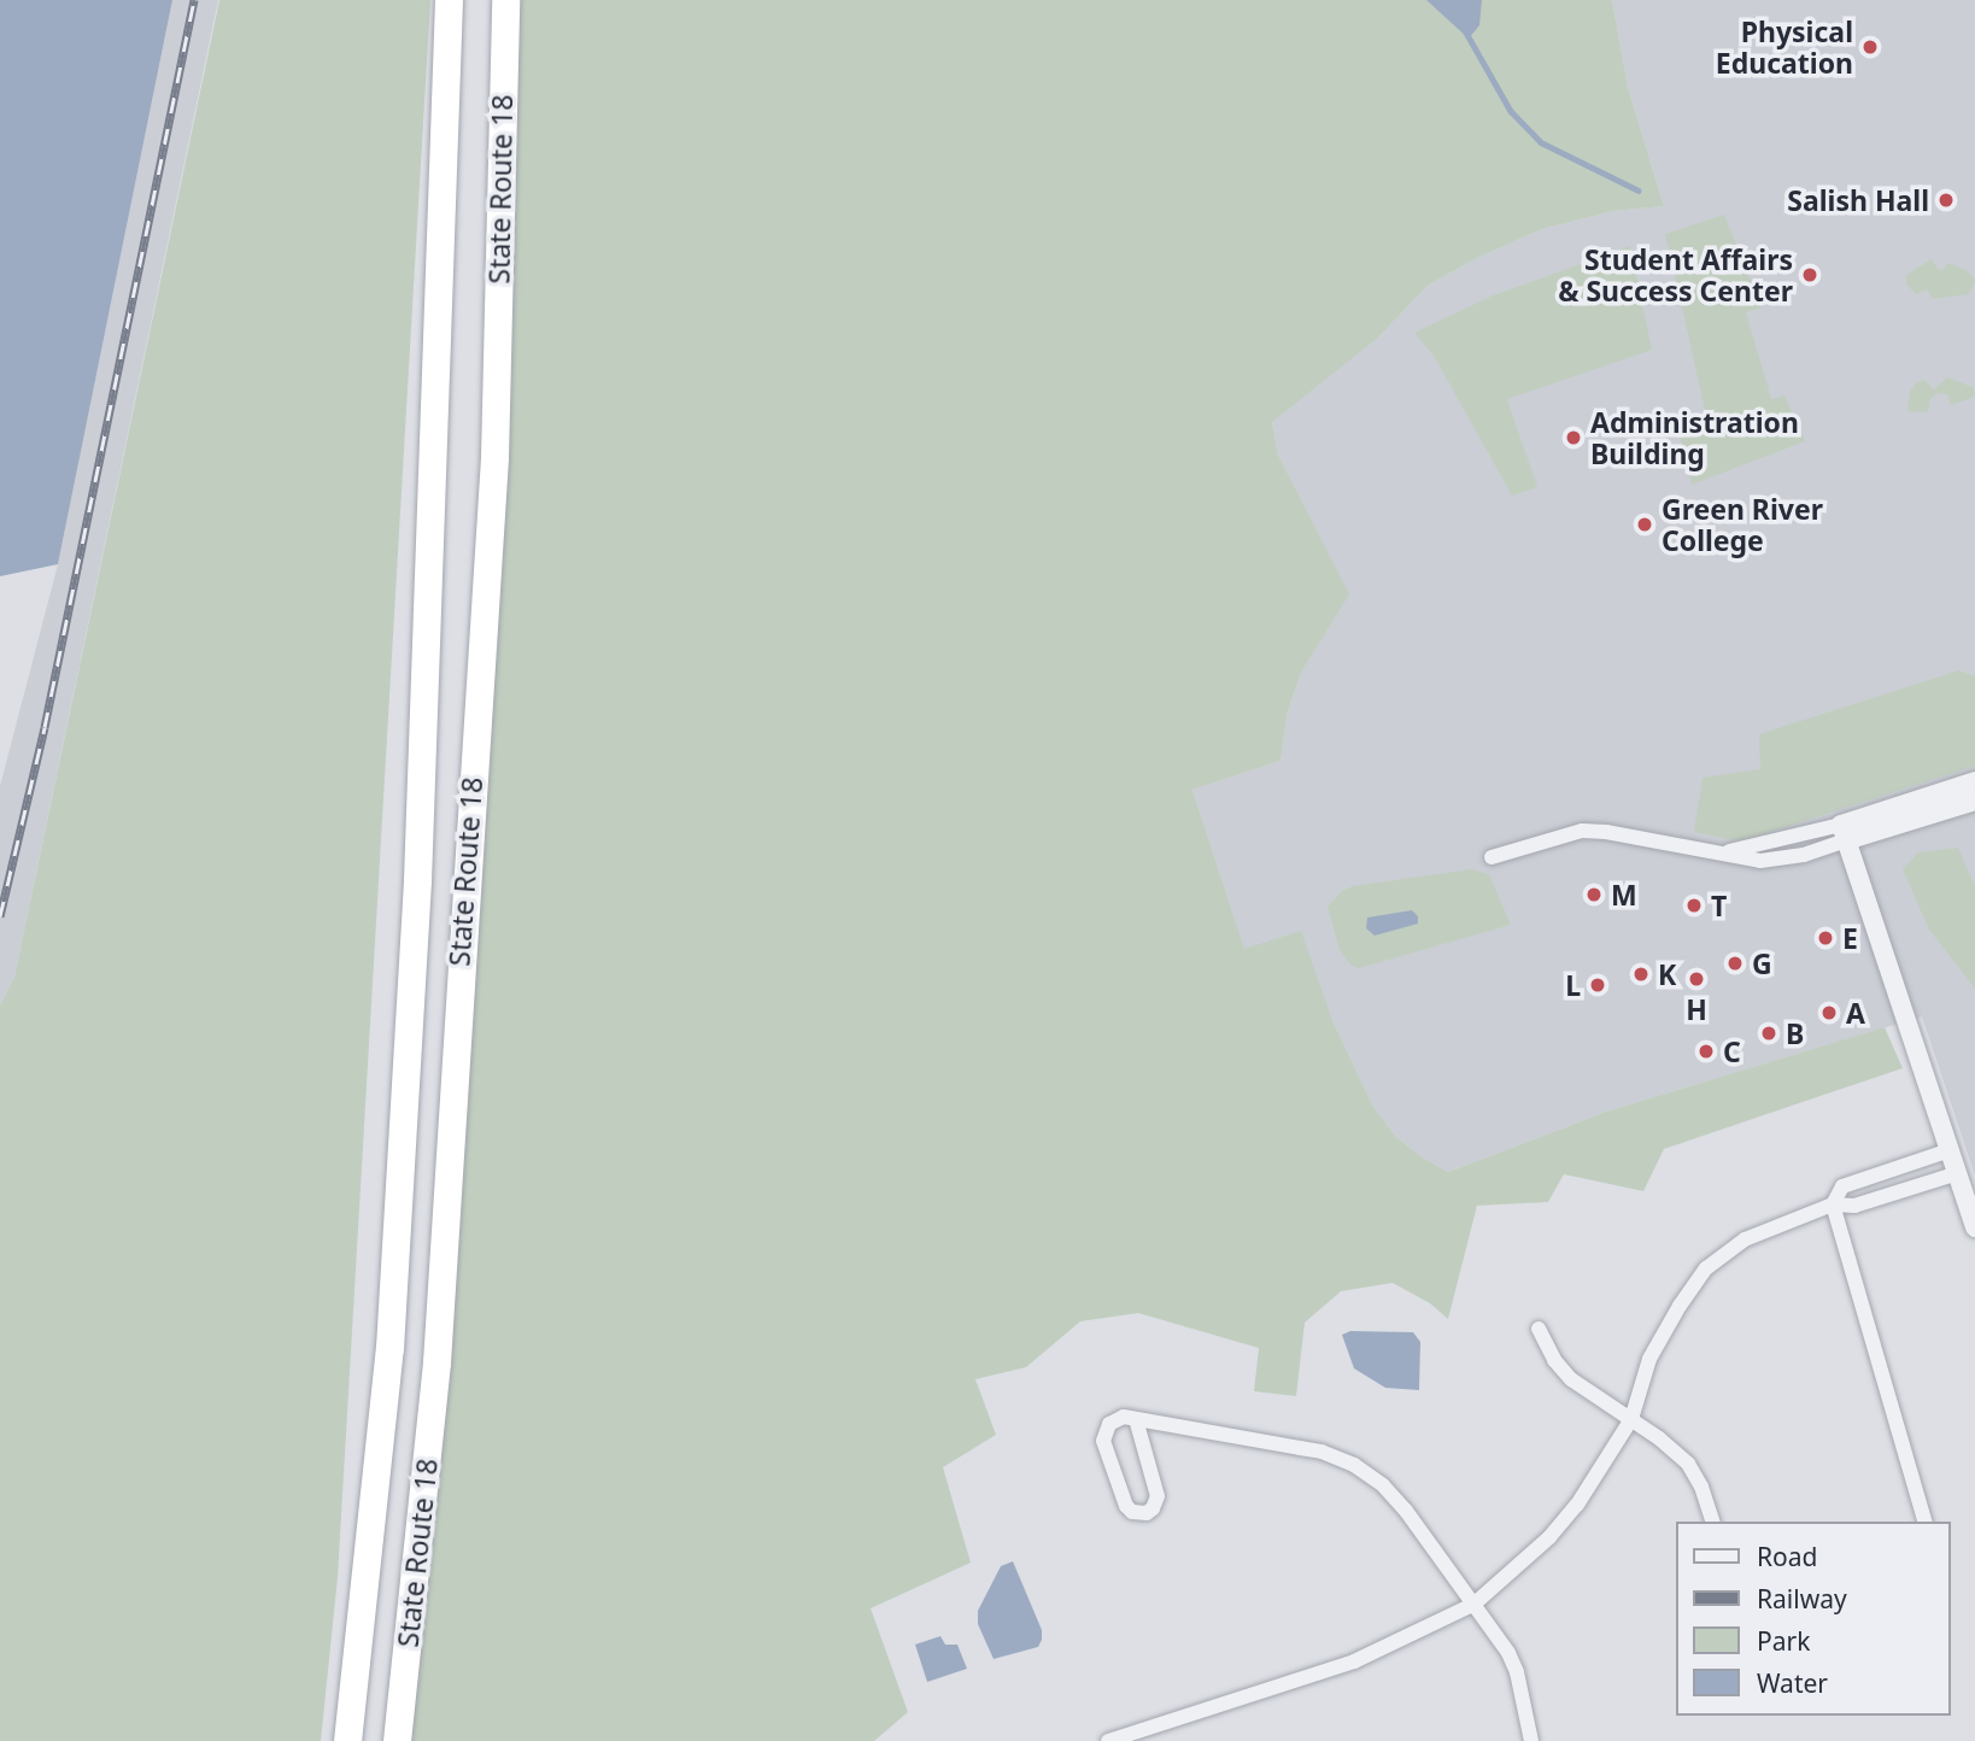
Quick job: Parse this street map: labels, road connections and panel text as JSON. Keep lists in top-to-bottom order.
{
  "streets": {
    "highway": ["State Route 18"]
  },
  "places": [
    "Physical Education",
    "Salish Hall",
    "Student Affairs & Success Center",
    "Administration Building",
    "Green River College",
    "M",
    "T",
    "E",
    "G",
    "K",
    "H",
    "L",
    "A",
    "B",
    "C"
  ],
  "legend": [
    "Road",
    "Railway",
    "Park",
    "Water"
  ]
}
